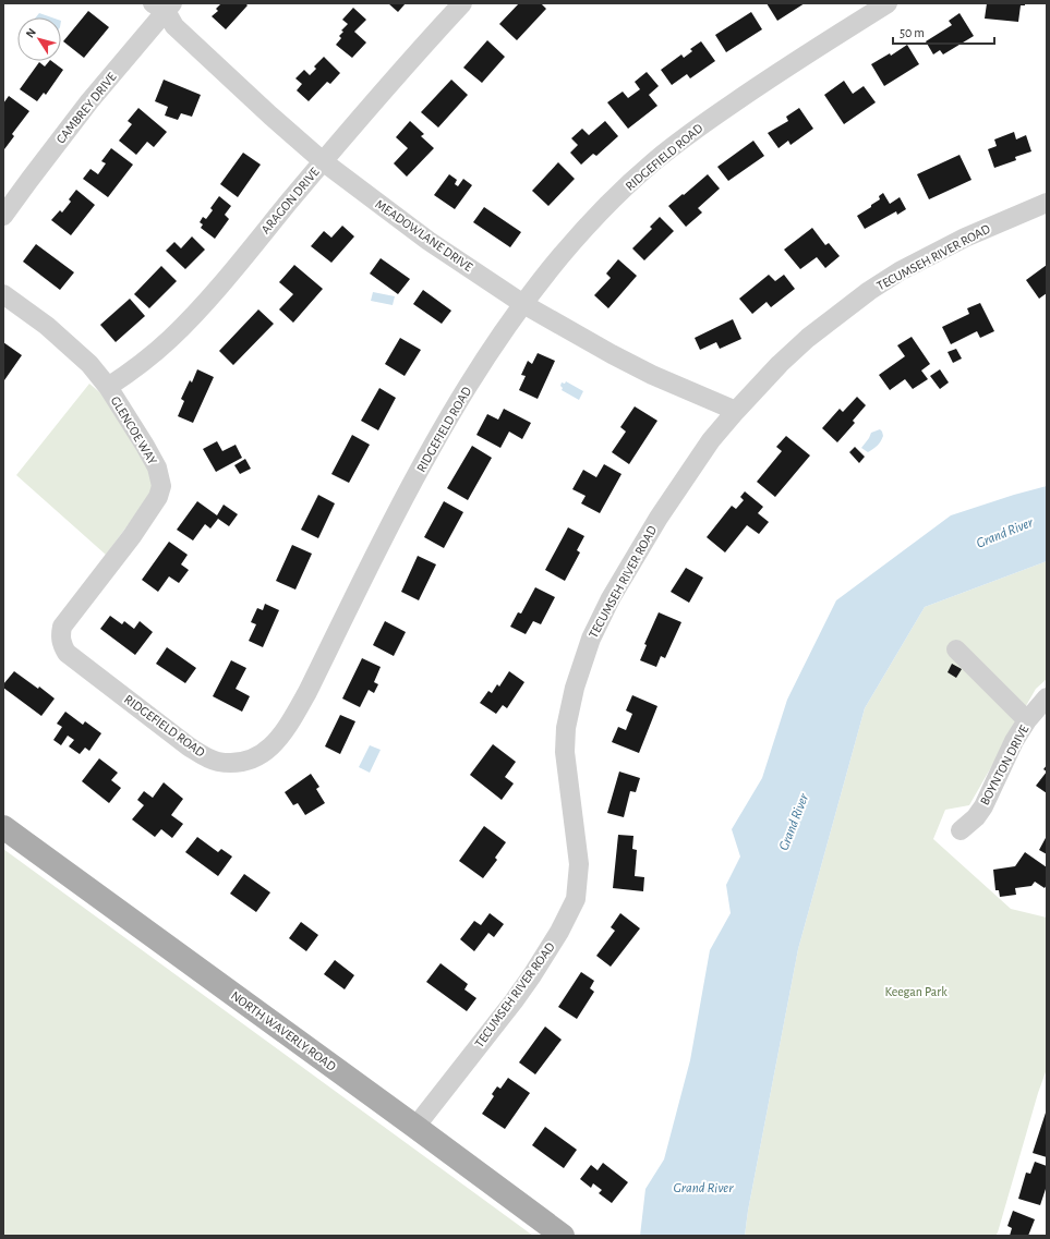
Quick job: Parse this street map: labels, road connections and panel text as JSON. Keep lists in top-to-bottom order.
{
  "streets": {
    "main road": ["NORTH WAVERLY ROAD"],
    "street": [
      "CAMBREY DRIVE",
      "RIDGEFIELD ROAD",
      "ARAGON DRIVE",
      "MEADOWLANE DRIVE",
      "TECUMSEH RIVER ROAD",
      "GLENCOE WAY",
      "BOYNTON DRIVE"
    ]
  },
  "crossings": [
    ["CAMBREY DRIVE", "MEADOWLANE DRIVE"],
    ["RIDGEFIELD ROAD", "MEADOWLANE DRIVE"],
    ["RIDGEFIELD ROAD", "GLENCOE WAY"],
    ["ARAGON DRIVE", "MEADOWLANE DRIVE"],
    ["ARAGON DRIVE", "GLENCOE WAY"],
    ["MEADOWLANE DRIVE", "TECUMSEH RIVER ROAD"],
    ["TECUMSEH RIVER ROAD", "NORTH WAVERLY ROAD"]
  ],
  "water": ["Grand River"],
  "parks": ["Keegan Park"],
  "scale_bar": "50 m",
  "north": "top left"
}
